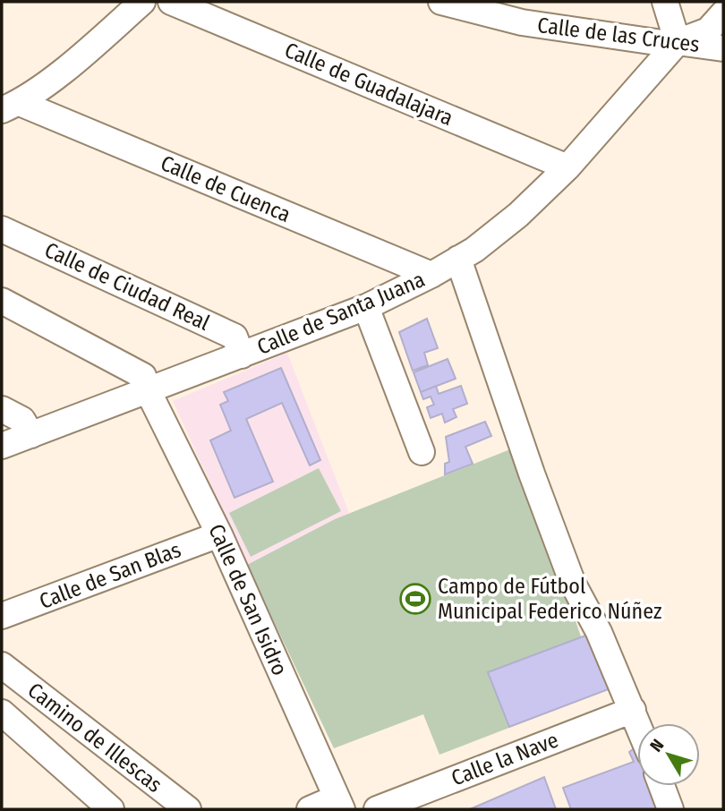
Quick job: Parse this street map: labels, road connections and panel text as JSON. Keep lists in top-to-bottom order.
{
  "streets": {
    "street": [
      "Calle de las Cruces",
      "Calle de Guadalajara",
      "Calle de Cuenca",
      "Calle de Ciudad Real",
      "Calle de Santa Juana",
      "Calle de San Blas",
      "Calle de San Isidro",
      "Camino de Illescas",
      "Calle la Nave"
    ]
  },
  "crossings": [
    ["Calle de las Cruces", "Calle de Santa Juana"],
    ["Calle de Guadalajara", "Calle de Santa Juana"],
    ["Calle de Cuenca", "Calle de Santa Juana"],
    ["Calle de Ciudad Real", "Calle de Santa Juana"],
    ["Calle de Santa Juana", "Calle de San Isidro"],
    ["Calle de San Blas", "Calle de San Isidro"]
  ],
  "places": {
    "sports": ["Campo de Fútbol Municipal Federico Núñez"]
  },
  "north": "top left"
}
